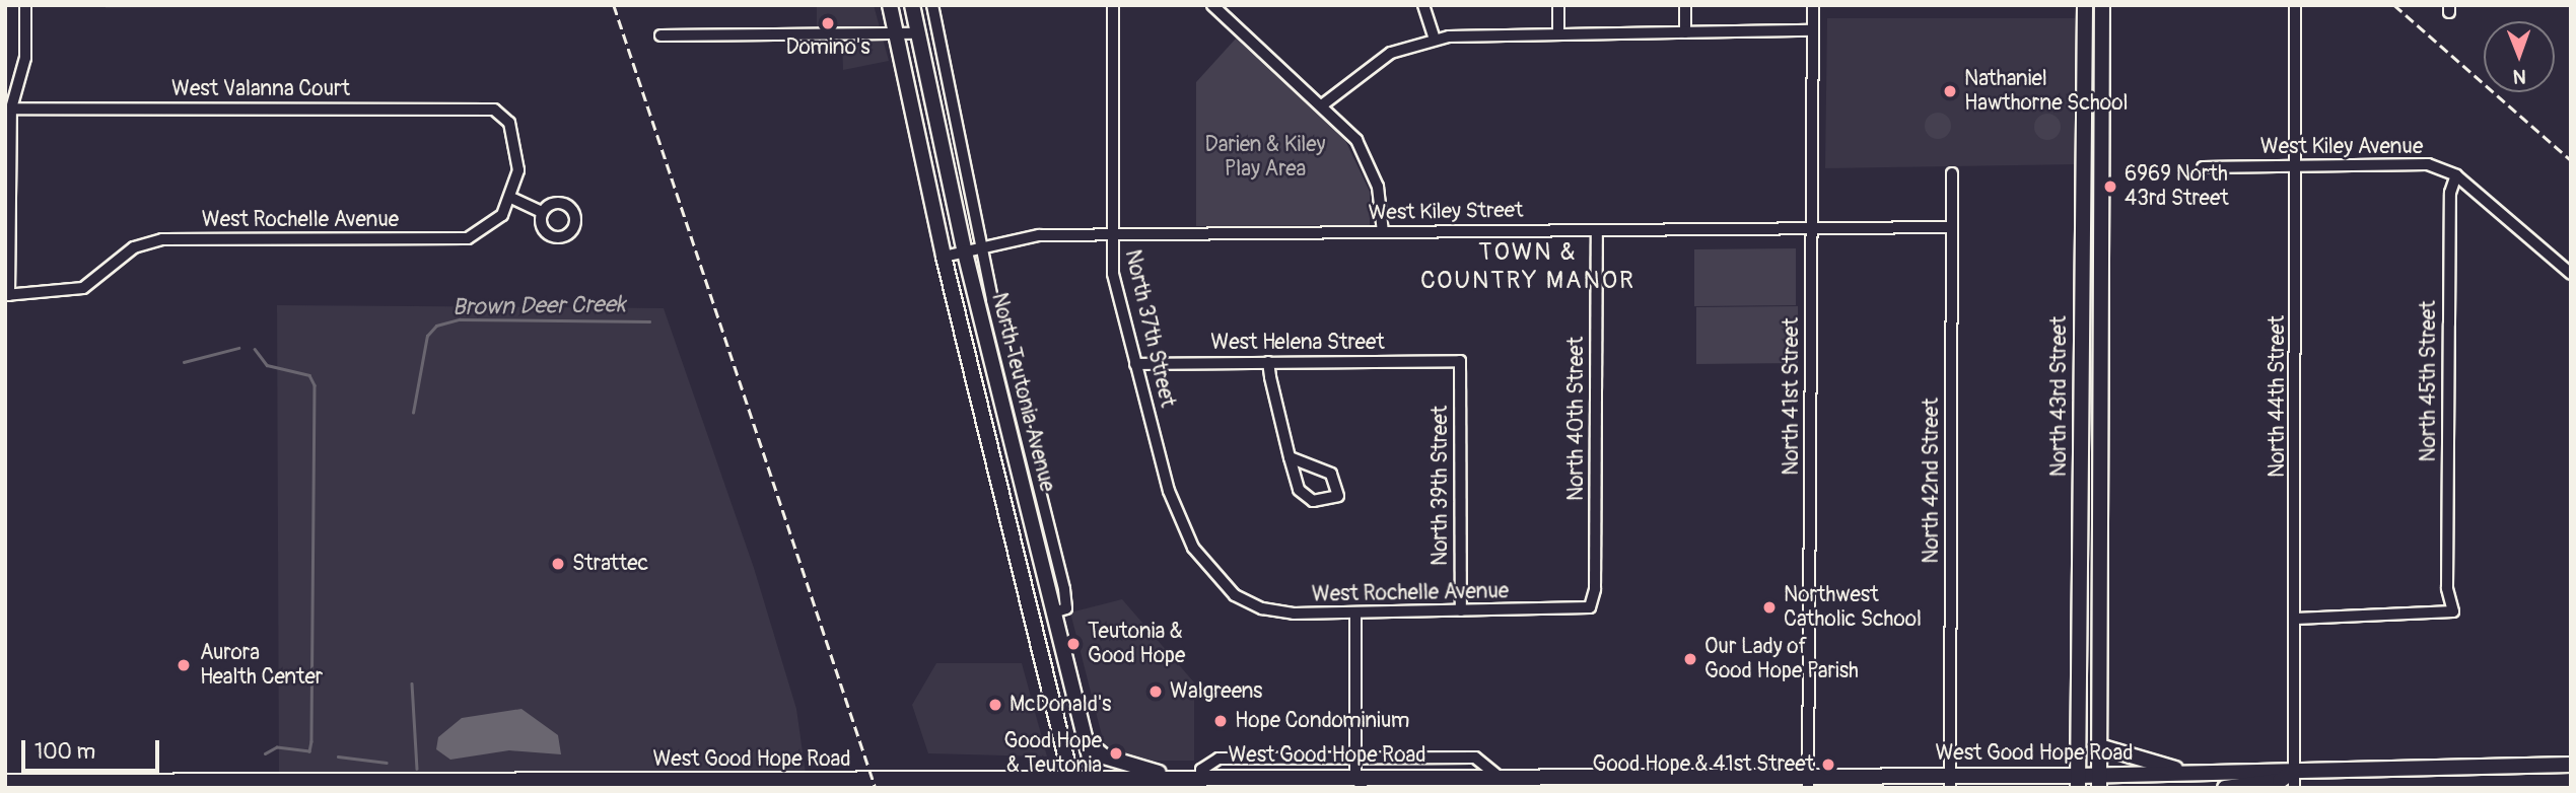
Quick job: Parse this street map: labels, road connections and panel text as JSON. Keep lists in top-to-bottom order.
{
  "streets": {
    "main road": ["North Teutonia Avenue", "North 43rd Street", "West Good Hope Road"],
    "street": [
      "West Valanna Court",
      "West Kiley Avenue",
      "West Kiley Street",
      "West Rochelle Avenue",
      "North 37th Street",
      "West Helena Street",
      "North 45th Street",
      "North 41st Street",
      "North 44th Street",
      "North 40th Street",
      "North 42nd Street",
      "North 39th Street"
    ]
  },
  "crossings": [
    ["West Valanna Court", "West Rochelle Avenue"],
    ["West Kiley Avenue", "North 45th Street"],
    ["West Kiley Avenue", "North 44th Street"],
    ["West Kiley Street", "North 37th Street"],
    ["West Kiley Street", "North Teutonia Avenue"],
    ["West Kiley Street", "North 41st Street"],
    ["West Kiley Street", "North 40th Street"],
    ["West Kiley Street", "North 42nd Street"],
    ["West Rochelle Avenue", "North 37th Street"],
    ["West Rochelle Avenue", "North 40th Street"],
    ["West Rochelle Avenue", "North 39th Street"],
    ["North 37th Street", "West Helena Street"],
    ["West Helena Street", "North 39th Street"],
    ["North 45th Street", "North 44th Street"],
    ["North Teutonia Avenue", "West Good Hope Road"],
    ["North 41st Street", "West Good Hope Road"],
    ["North 43rd Street", "West Good Hope Road"],
    ["North 44th Street", "West Good Hope Road"],
    ["North 42nd Street", "West Good Hope Road"]
  ],
  "districts": ["TOWN & COUNTRY MANOR"],
  "water": ["Brown Deer Creek"],
  "parks": ["Darien & Kiley Play Area"],
  "places": [
    "Domino's",
    "Nathaniel Hawthorne School",
    "6969 North 43rd Street",
    "Strattec",
    "Northwest Catholic School",
    "Teutonia & Good Hope",
    "Our Lady of Good Hope Parish",
    "Aurora Health Center",
    "Walgreens",
    "McDonald's",
    "Hope Condominium",
    "Good Hope & Teutonia",
    "Good Hope & 41st Street"
  ],
  "scale_bar": "100 m",
  "north": "bottom"
}
